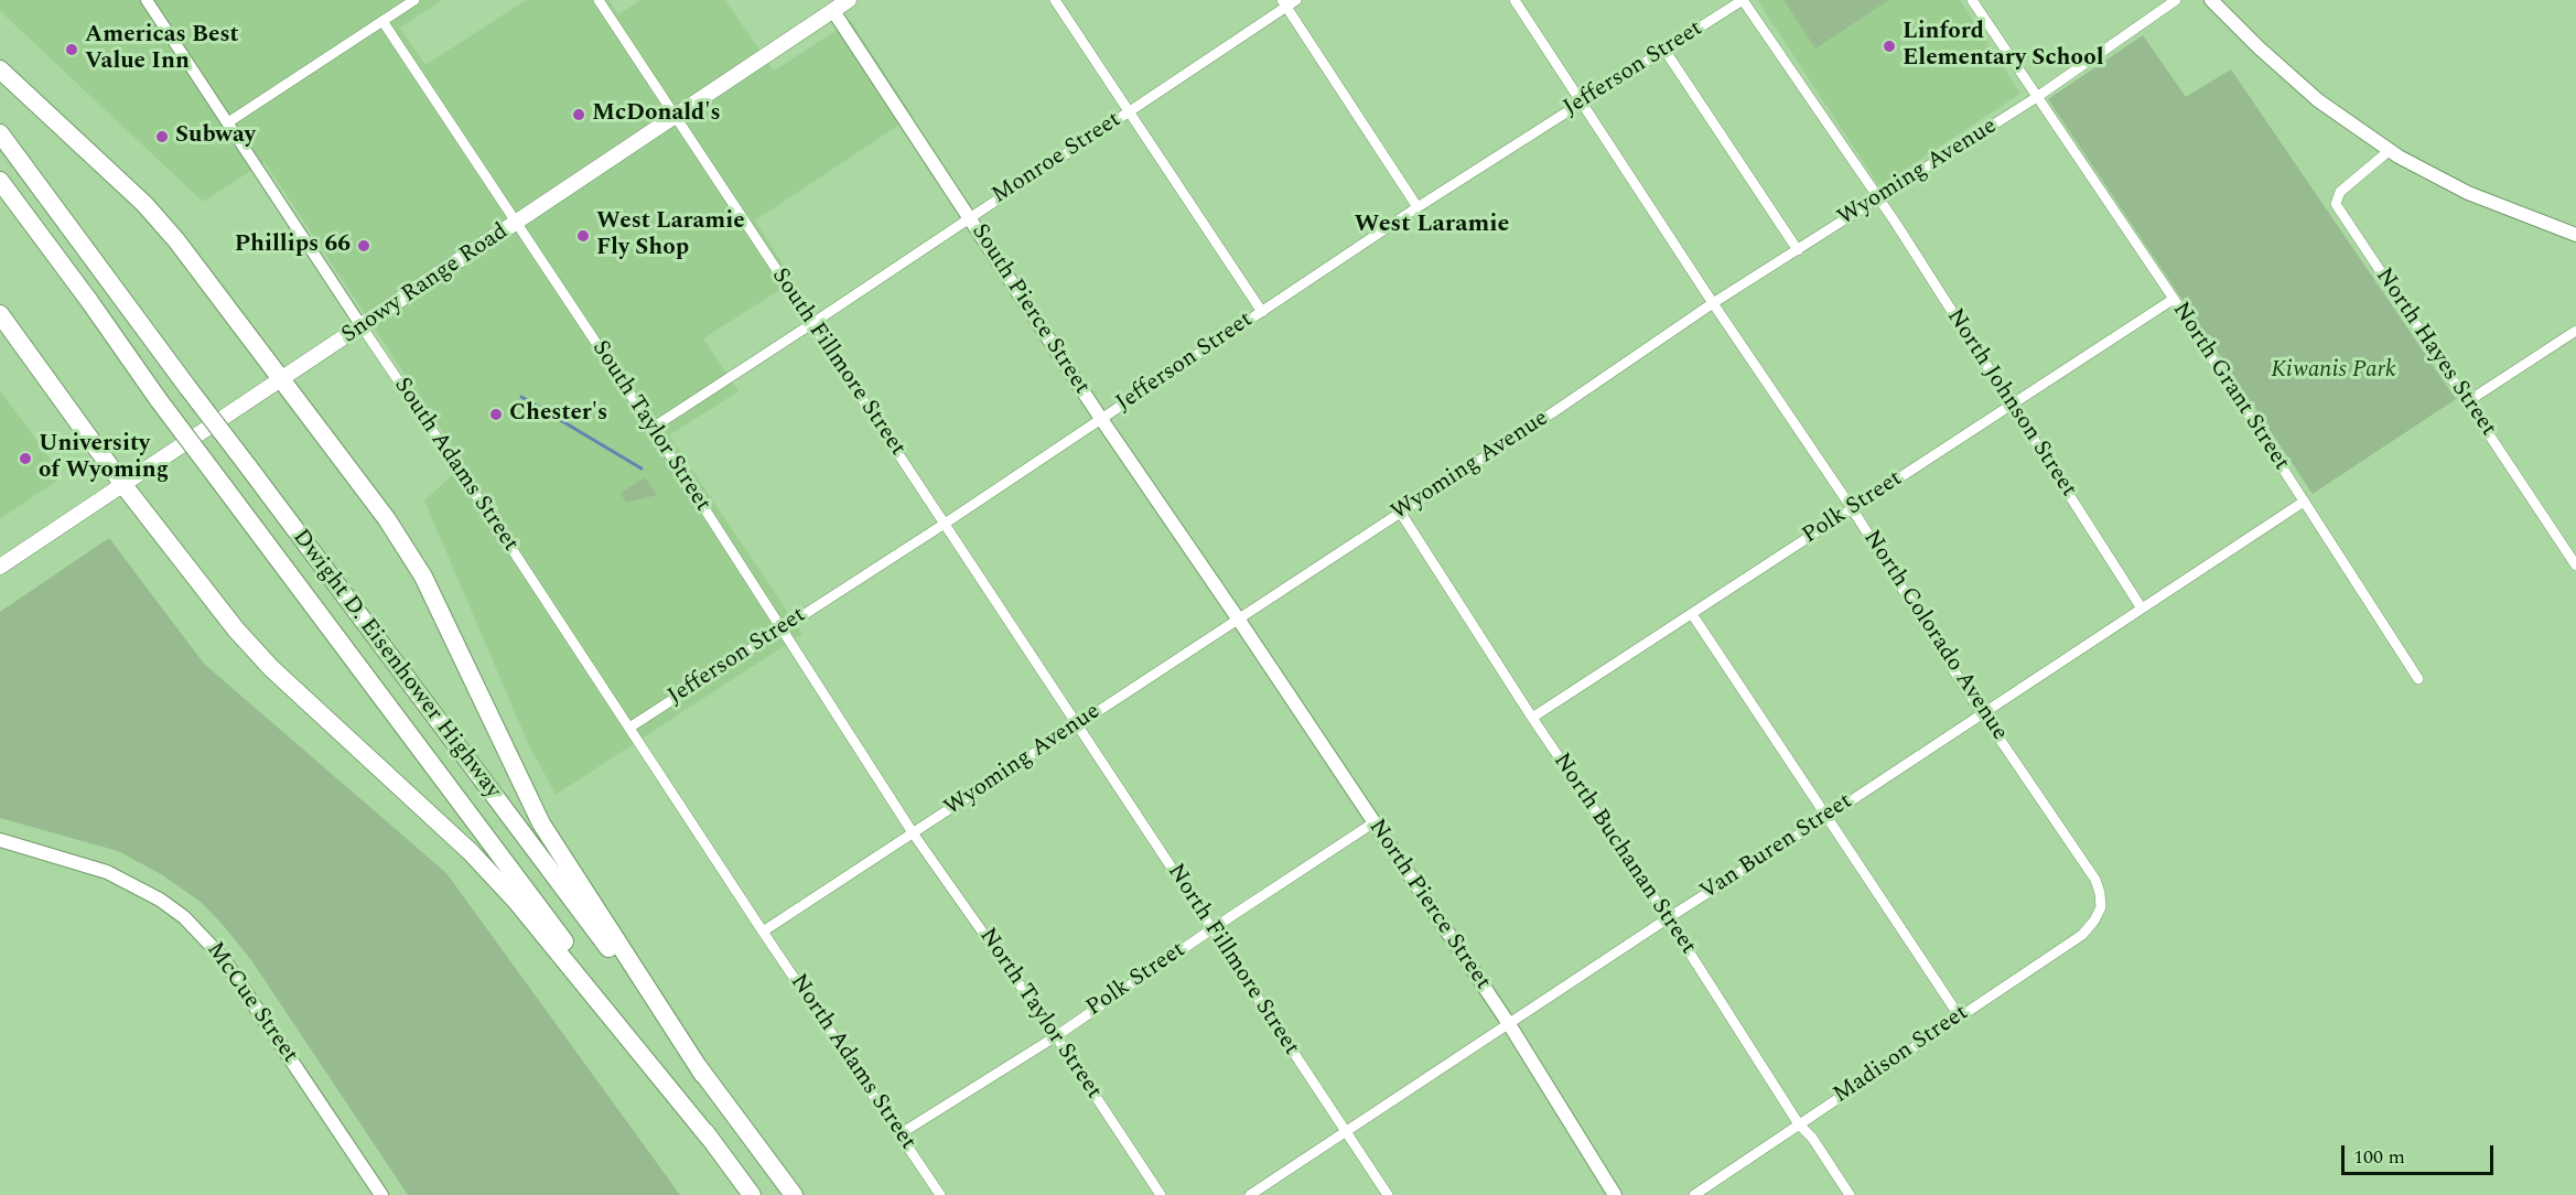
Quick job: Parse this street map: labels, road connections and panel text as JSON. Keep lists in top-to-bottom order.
{
  "streets": {
    "highway": ["Dwight D. Eisenhower Highway"],
    "main road": [
      "Snowy Range Road",
      "South Pierce Street",
      "North Pierce Street",
      "McCue Street"
    ],
    "street": [
      "Jefferson Street",
      "Monroe Street",
      "Wyoming Avenue",
      "North Hayes Street",
      "South Fillmore Street",
      "North Grant Street",
      "North Johnson Street",
      "South Taylor Street",
      "South Adams Street",
      "Polk Street",
      "North Colorado Avenue",
      "Van Buren Street",
      "North Buchanan Street",
      "North Fillmore Street",
      "North Taylor Street",
      "Madison Street",
      "North Adams Street"
    ]
  },
  "crossings": [
    ["Jefferson Street", "South Pierce Street"],
    ["Jefferson Street", "South Fillmore Street"],
    ["Jefferson Street", "North Johnson Street"],
    ["Jefferson Street", "South Taylor Street"],
    ["Jefferson Street", "South Adams Street"],
    ["Jefferson Street", "North Colorado Avenue"],
    ["Monroe Street", "South Pierce Street"],
    ["Monroe Street", "South Fillmore Street"],
    ["Monroe Street", "South Taylor Street"],
    ["Wyoming Avenue", "South Pierce Street"],
    ["Wyoming Avenue", "South Fillmore Street"],
    ["Wyoming Avenue", "North Grant Street"],
    ["Wyoming Avenue", "North Johnson Street"],
    ["Wyoming Avenue", "South Taylor Street"],
    ["Wyoming Avenue", "South Adams Street"],
    ["Wyoming Avenue", "North Colorado Avenue"],
    ["Wyoming Avenue", "North Buchanan Street"],
    ["Wyoming Avenue", "North Pierce Street"],
    ["Wyoming Avenue", "North Fillmore Street"],
    ["Wyoming Avenue", "North Taylor Street"],
    ["Wyoming Avenue", "North Adams Street"],
    ["Snowy Range Road", "South Pierce Street"],
    ["Snowy Range Road", "South Fillmore Street"],
    ["Snowy Range Road", "South Taylor Street"],
    ["Snowy Range Road", "South Adams Street"],
    ["South Pierce Street", "North Pierce Street"],
    ["South Fillmore Street", "North Fillmore Street"],
    ["North Grant Street", "Polk Street"],
    ["North Grant Street", "Van Buren Street"],
    ["North Johnson Street", "Polk Street"],
    ["North Johnson Street", "Van Buren Street"],
    ["South Taylor Street", "North Taylor Street"],
    ["South Adams Street", "North Adams Street"],
    ["Polk Street", "North Colorado Avenue"],
    ["Polk Street", "North Buchanan Street"],
    ["Polk Street", "North Pierce Street"],
    ["Polk Street", "North Fillmore Street"],
    ["Polk Street", "North Taylor Street"],
    ["Polk Street", "North Adams Street"],
    ["North Colorado Avenue", "Van Buren Street"],
    ["North Colorado Avenue", "Madison Street"],
    ["Van Buren Street", "North Buchanan Street"],
    ["Van Buren Street", "North Pierce Street"],
    ["Van Buren Street", "North Fillmore Street"],
    ["North Buchanan Street", "Madison Street"]
  ],
  "districts": ["West Laramie"],
  "parks": ["Kiwanis Park"],
  "places": [
    "Linford Elementary School",
    "Americas Best Value Inn",
    "McDonald's",
    "Subway",
    "West Laramie Fly Shop",
    "Phillips 66",
    "Chester's",
    "University of Wyoming"
  ],
  "scale_bar": "100 m"
}
